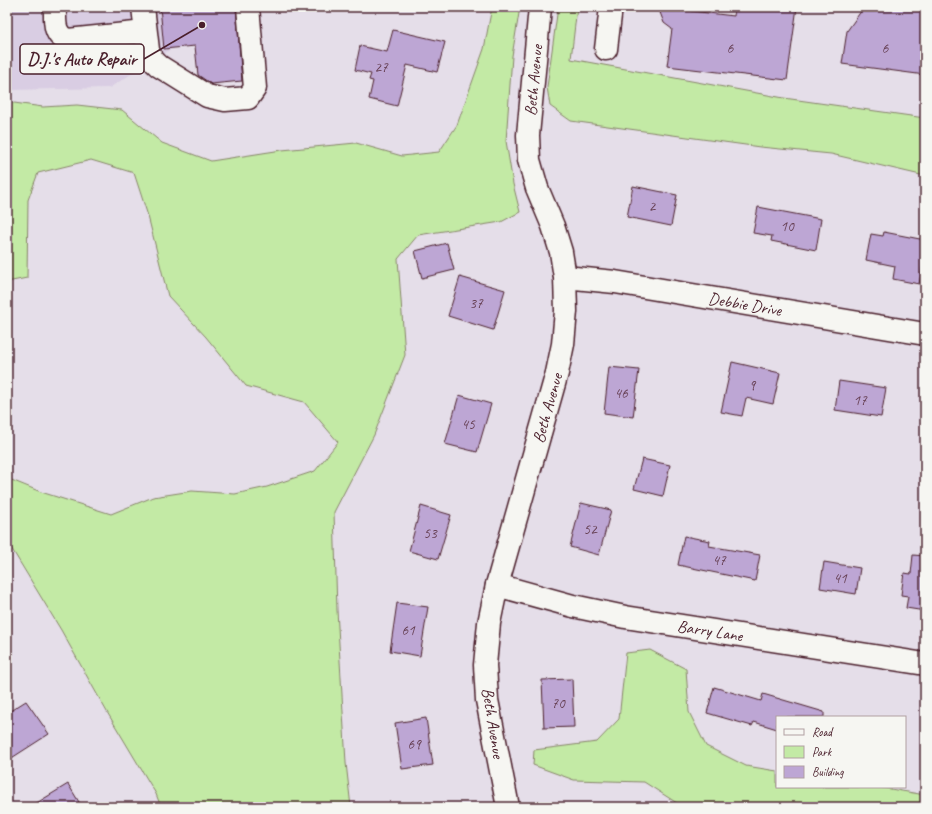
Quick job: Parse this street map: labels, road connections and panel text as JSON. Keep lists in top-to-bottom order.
{
  "streets": {
    "street": ["Beth Avenue", "Debbie Drive", "Barry Lane"]
  },
  "crossings": [
    ["Beth Avenue", "Debbie Drive"],
    ["Beth Avenue", "Barry Lane"]
  ],
  "places": ["D.J.'s Auto Repair"],
  "house_numbers": [
    "6",
    "6",
    "27",
    "2",
    "10",
    "37",
    "9",
    "46",
    "17",
    "45",
    "52",
    "53",
    "47",
    "41",
    "61",
    "70",
    "69"
  ],
  "legend": ["Road", "Park", "Building"]
}
